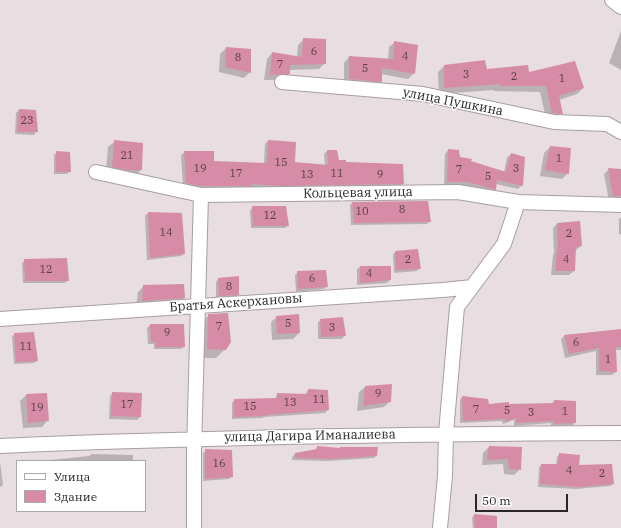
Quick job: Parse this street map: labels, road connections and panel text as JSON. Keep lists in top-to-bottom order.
{
  "streets": {
    "street": [
      "улица Пушкина",
      "Кольцевая улица",
      "Братья Аскерхановы",
      "улица Дагира Иманалиева"
    ]
  },
  "house_numbers": [
    "6",
    "4",
    "8",
    "7",
    "5",
    "3",
    "2",
    "1",
    "23",
    "21",
    "1",
    "15",
    "19",
    "3",
    "7",
    "17",
    "11",
    "13",
    "9",
    "5",
    "8",
    "10",
    "12",
    "14",
    "2",
    "2",
    "4",
    "12",
    "4",
    "6",
    "8",
    "5",
    "7",
    "3",
    "9",
    "6",
    "11",
    "1",
    "9",
    "11",
    "13",
    "17",
    "15",
    "19",
    "7",
    "5",
    "1",
    "3",
    "16",
    "4",
    "2"
  ],
  "legend": ["Улица", "Здание"],
  "scale_bar": "50 m"
}
